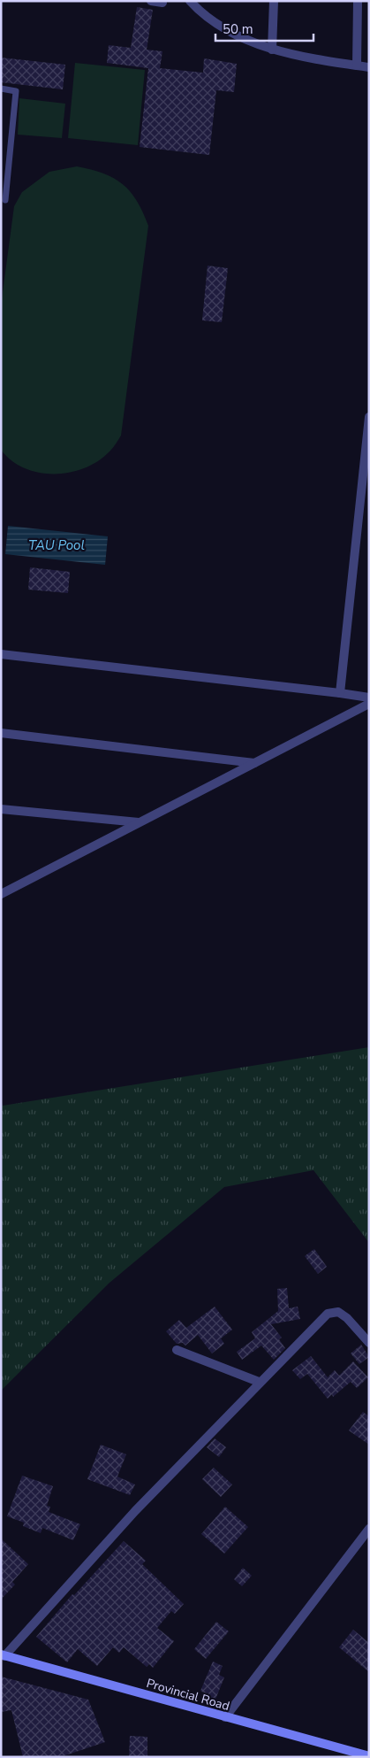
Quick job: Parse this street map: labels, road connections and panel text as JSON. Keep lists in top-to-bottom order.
{
  "streets": {
    "main road": ["Provincial Road"]
  },
  "water": ["TAU Pool"],
  "scale_bar": "50 m"
}
